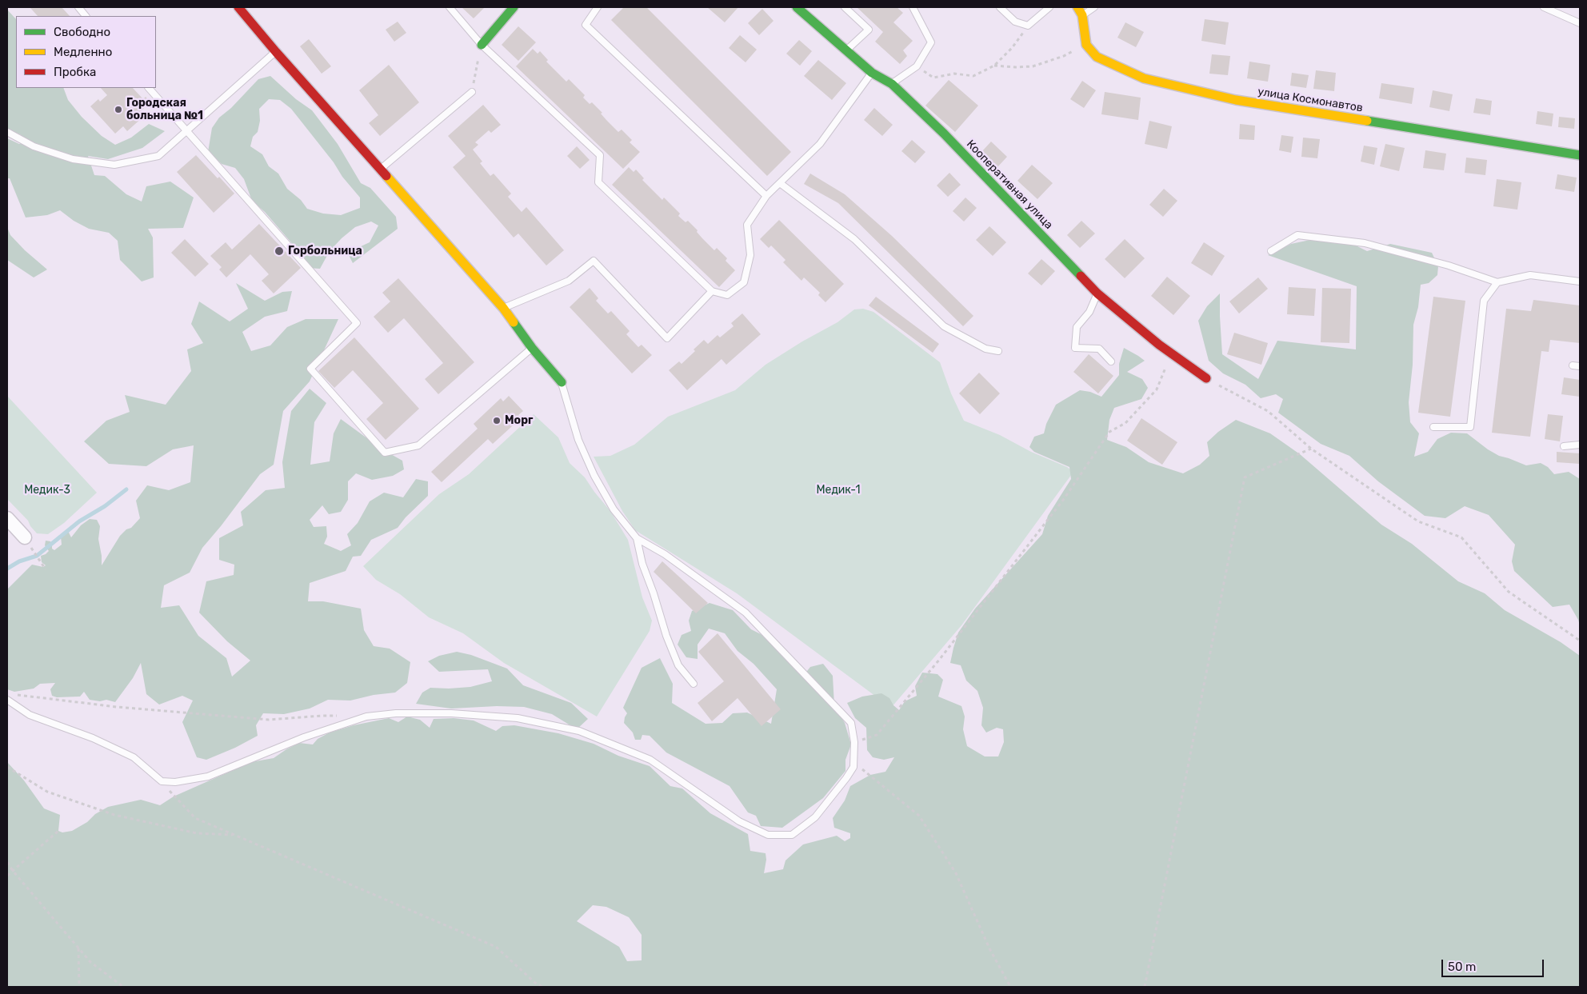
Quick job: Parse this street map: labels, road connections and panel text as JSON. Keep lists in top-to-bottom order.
{
  "streets": {
    "street": ["улица Космонавтов", "Кооперативная улица"]
  },
  "parks": ["Медик-3", "Медик-1"],
  "places": ["Городская больница №1", "Горбольница", "Морг"],
  "legend": ["Свободно", "Медленно", "Пробка"],
  "scale_bar": "50 m"
}
